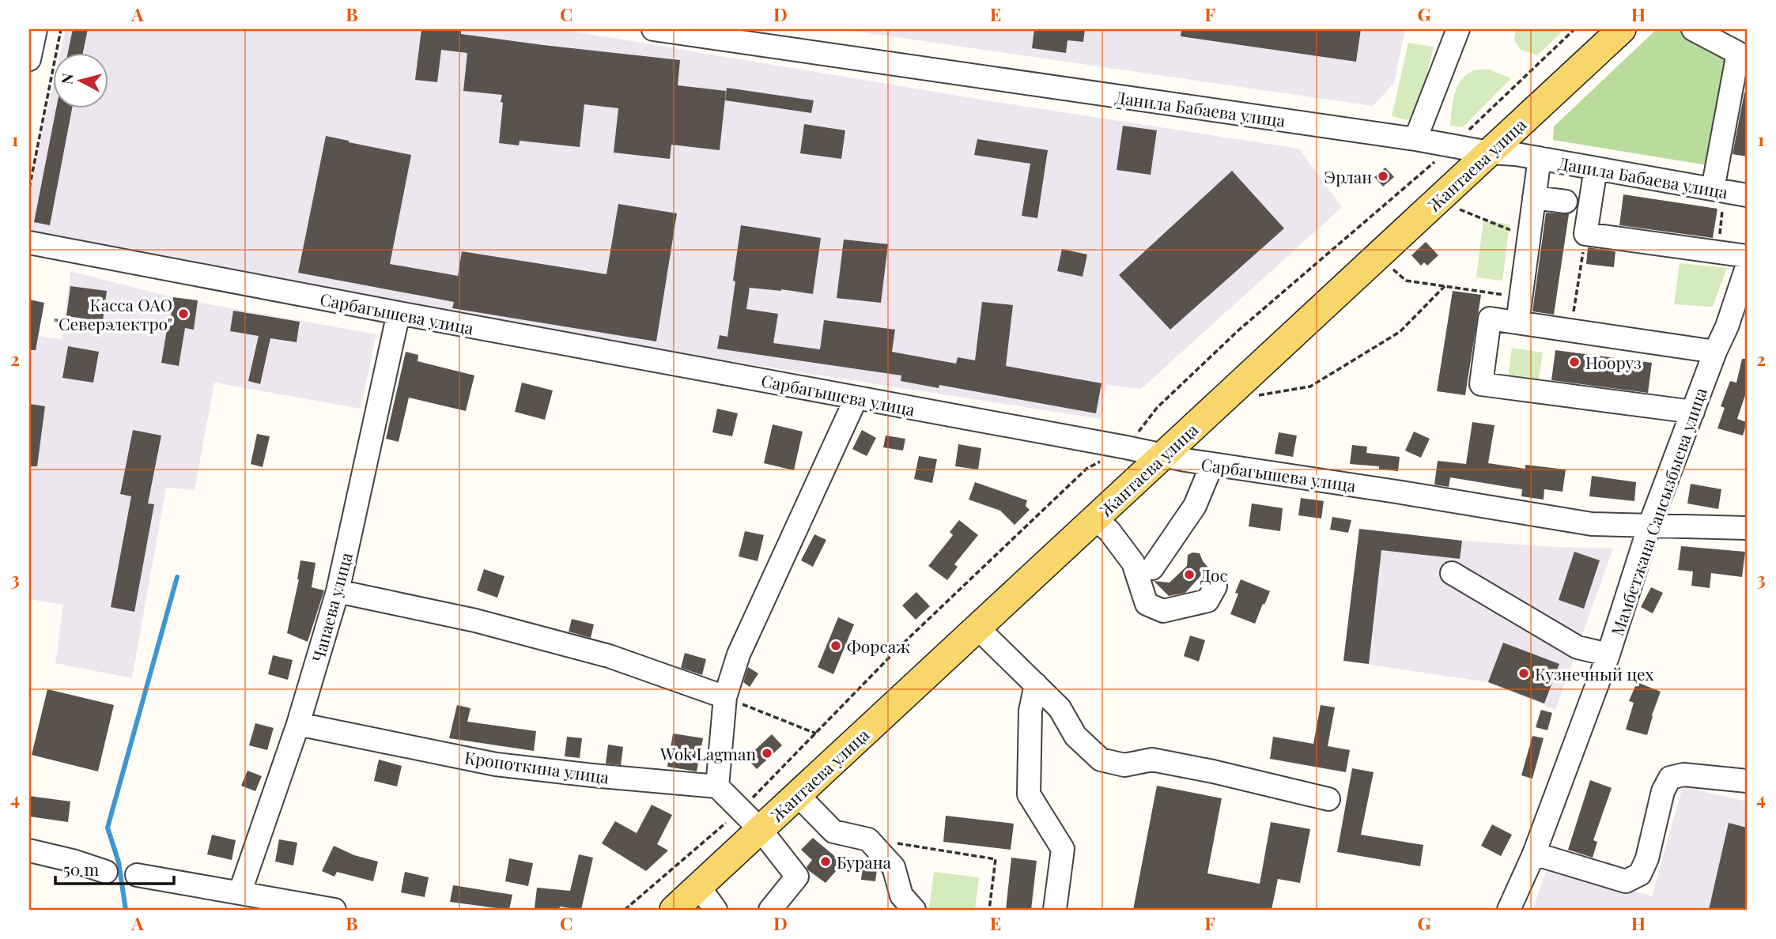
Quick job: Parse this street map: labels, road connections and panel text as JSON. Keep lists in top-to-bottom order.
{
  "streets": {
    "main road": ["Жантаева улица"],
    "street": [
      "Данила Бабаева улица",
      "Сарбагышева улица",
      "Мамбетжана Сансызбыева улица",
      "Чапаева улица",
      "Кропоткина улица"
    ]
  },
  "crossings": [
    ["Данила Бабаева улица", "Жантаева улица"],
    ["Жантаева улица", "Сарбагышева улица"],
    ["Сарбагышева улица", "Мамбетжана Сансызбыева улица"],
    ["Сарбагышева улица", "Чапаева улица"],
    ["Чапаева улица", "Кропоткина улица"]
  ],
  "places": [
    "Эрлан",
    "Касса ОАО \"Северэлектро\"",
    "Нооруз",
    "Дос",
    "Форсаж",
    "Кузнечный цех",
    "Wok Lagman",
    "Бурана"
  ],
  "scale_bar": "50 m",
  "north": "left",
  "grid": {
    "columns": [
      "A",
      "B",
      "C",
      "D",
      "E",
      "F",
      "G",
      "H"
    ],
    "rows": [
      "1",
      "2",
      "3",
      "4"
    ]
  }
}
